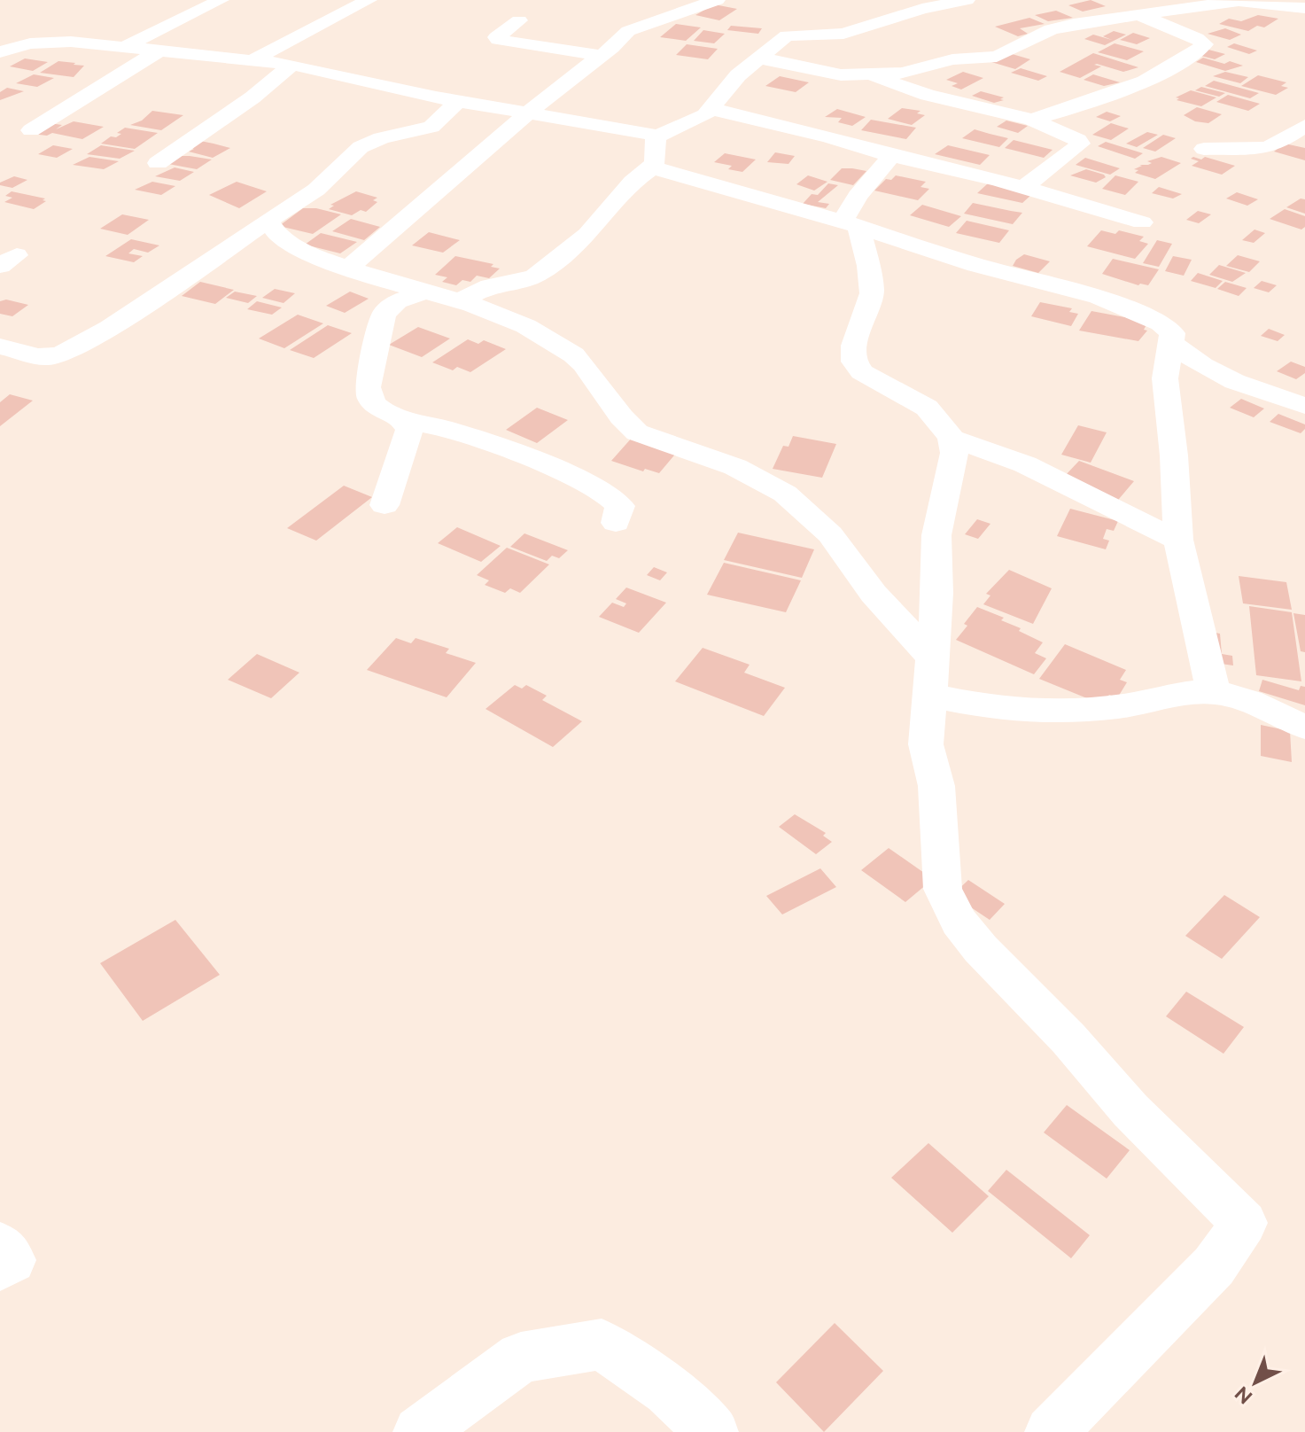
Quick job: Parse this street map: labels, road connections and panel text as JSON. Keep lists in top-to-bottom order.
{
  "north": "bottom left"
}
